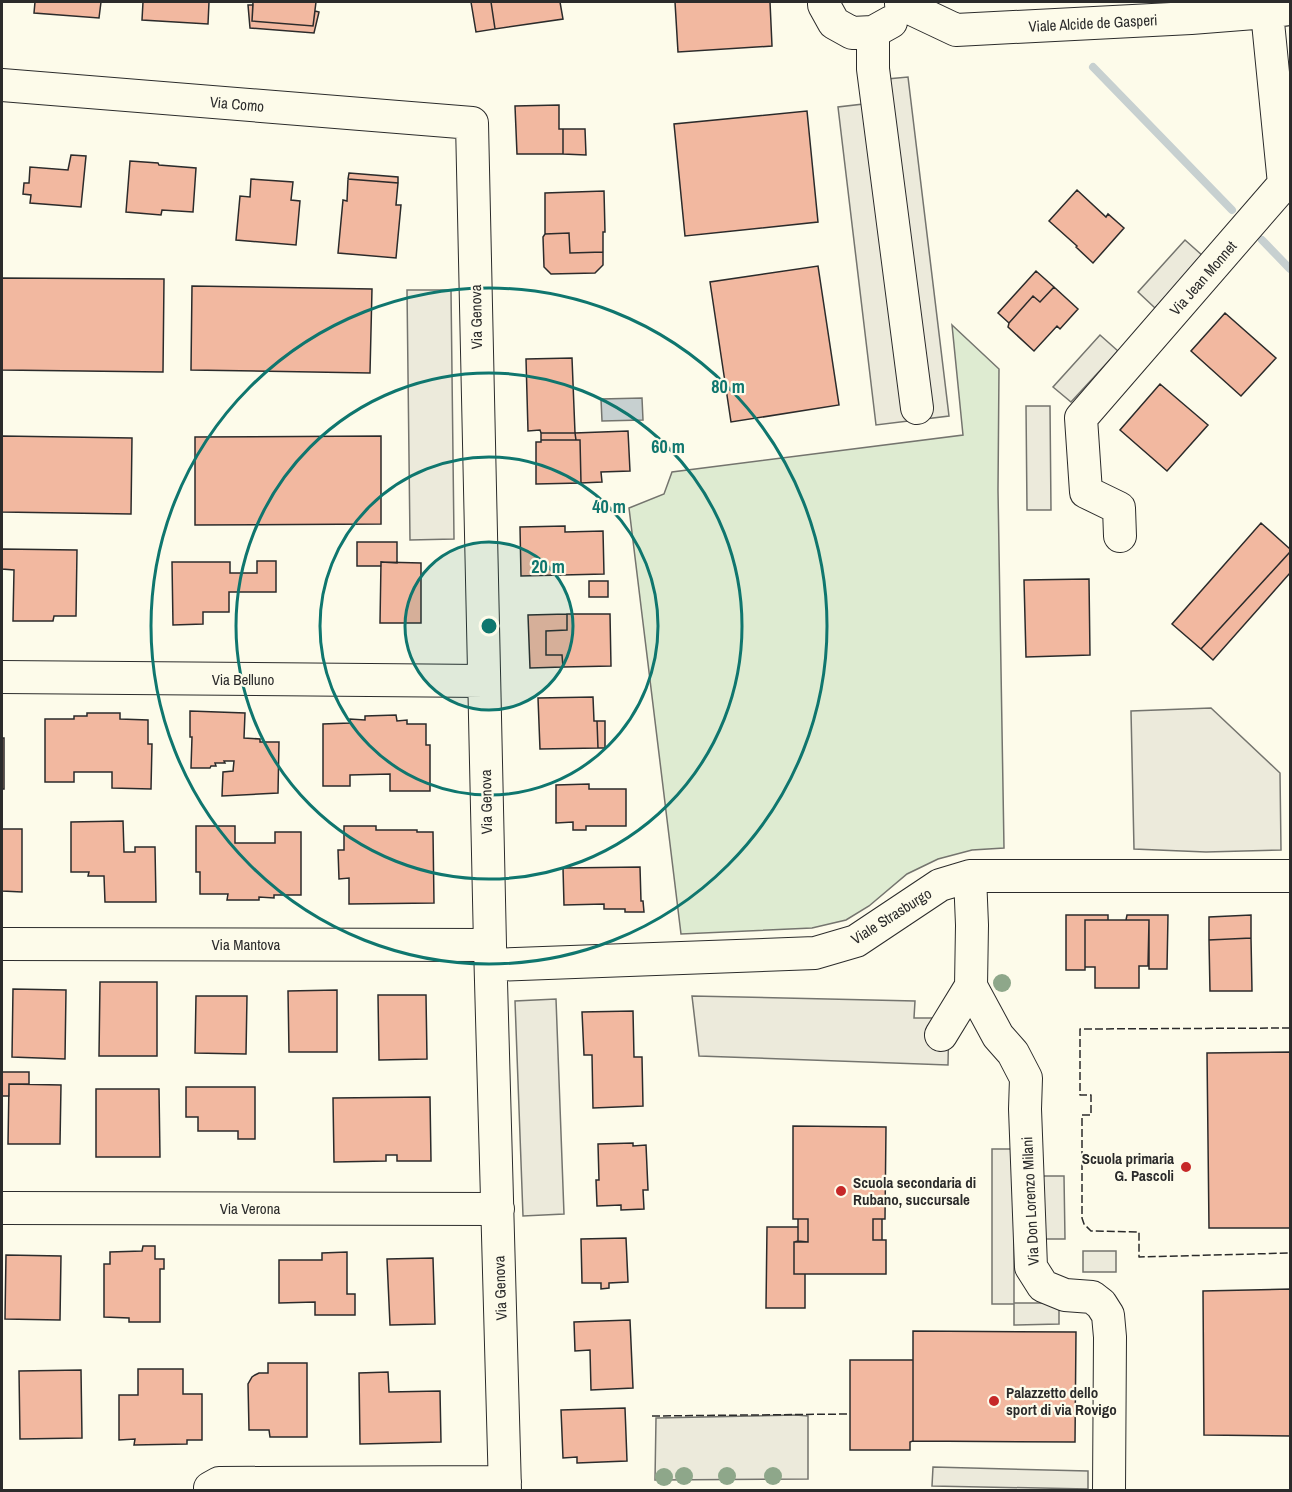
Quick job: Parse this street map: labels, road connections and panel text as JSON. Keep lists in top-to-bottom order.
{
  "streets": {
    "street": [
      "Viale Alcide de Gasperi",
      "Via Como",
      "Via Jean Monnet",
      "Via Genova",
      "Via Belluno",
      "Viale Strasburgo",
      "Via Mantova",
      "Via Don Lorenzo Milani",
      "Via Verona"
    ]
  },
  "crossings": [
    ["Viale Alcide de Gasperi", "Via Jean Monnet"],
    ["Via Como", "Via Genova"],
    ["Via Genova", "Via Belluno"],
    ["Via Genova", "Viale Strasburgo"],
    ["Via Genova", "Via Mantova"],
    ["Via Genova", "Via Verona"],
    ["Viale Strasburgo", "Via Mantova"],
    ["Viale Strasburgo", "Via Don Lorenzo Milani"]
  ],
  "places": ["Scuola primaria G. Pascoli", "Scuola secondaria di Rubano, succursale", "Palazzetto dello sport di via Rovigo"],
  "rings": [
    "80 m",
    "60 m",
    "40 m",
    "20 m"
  ]
}
